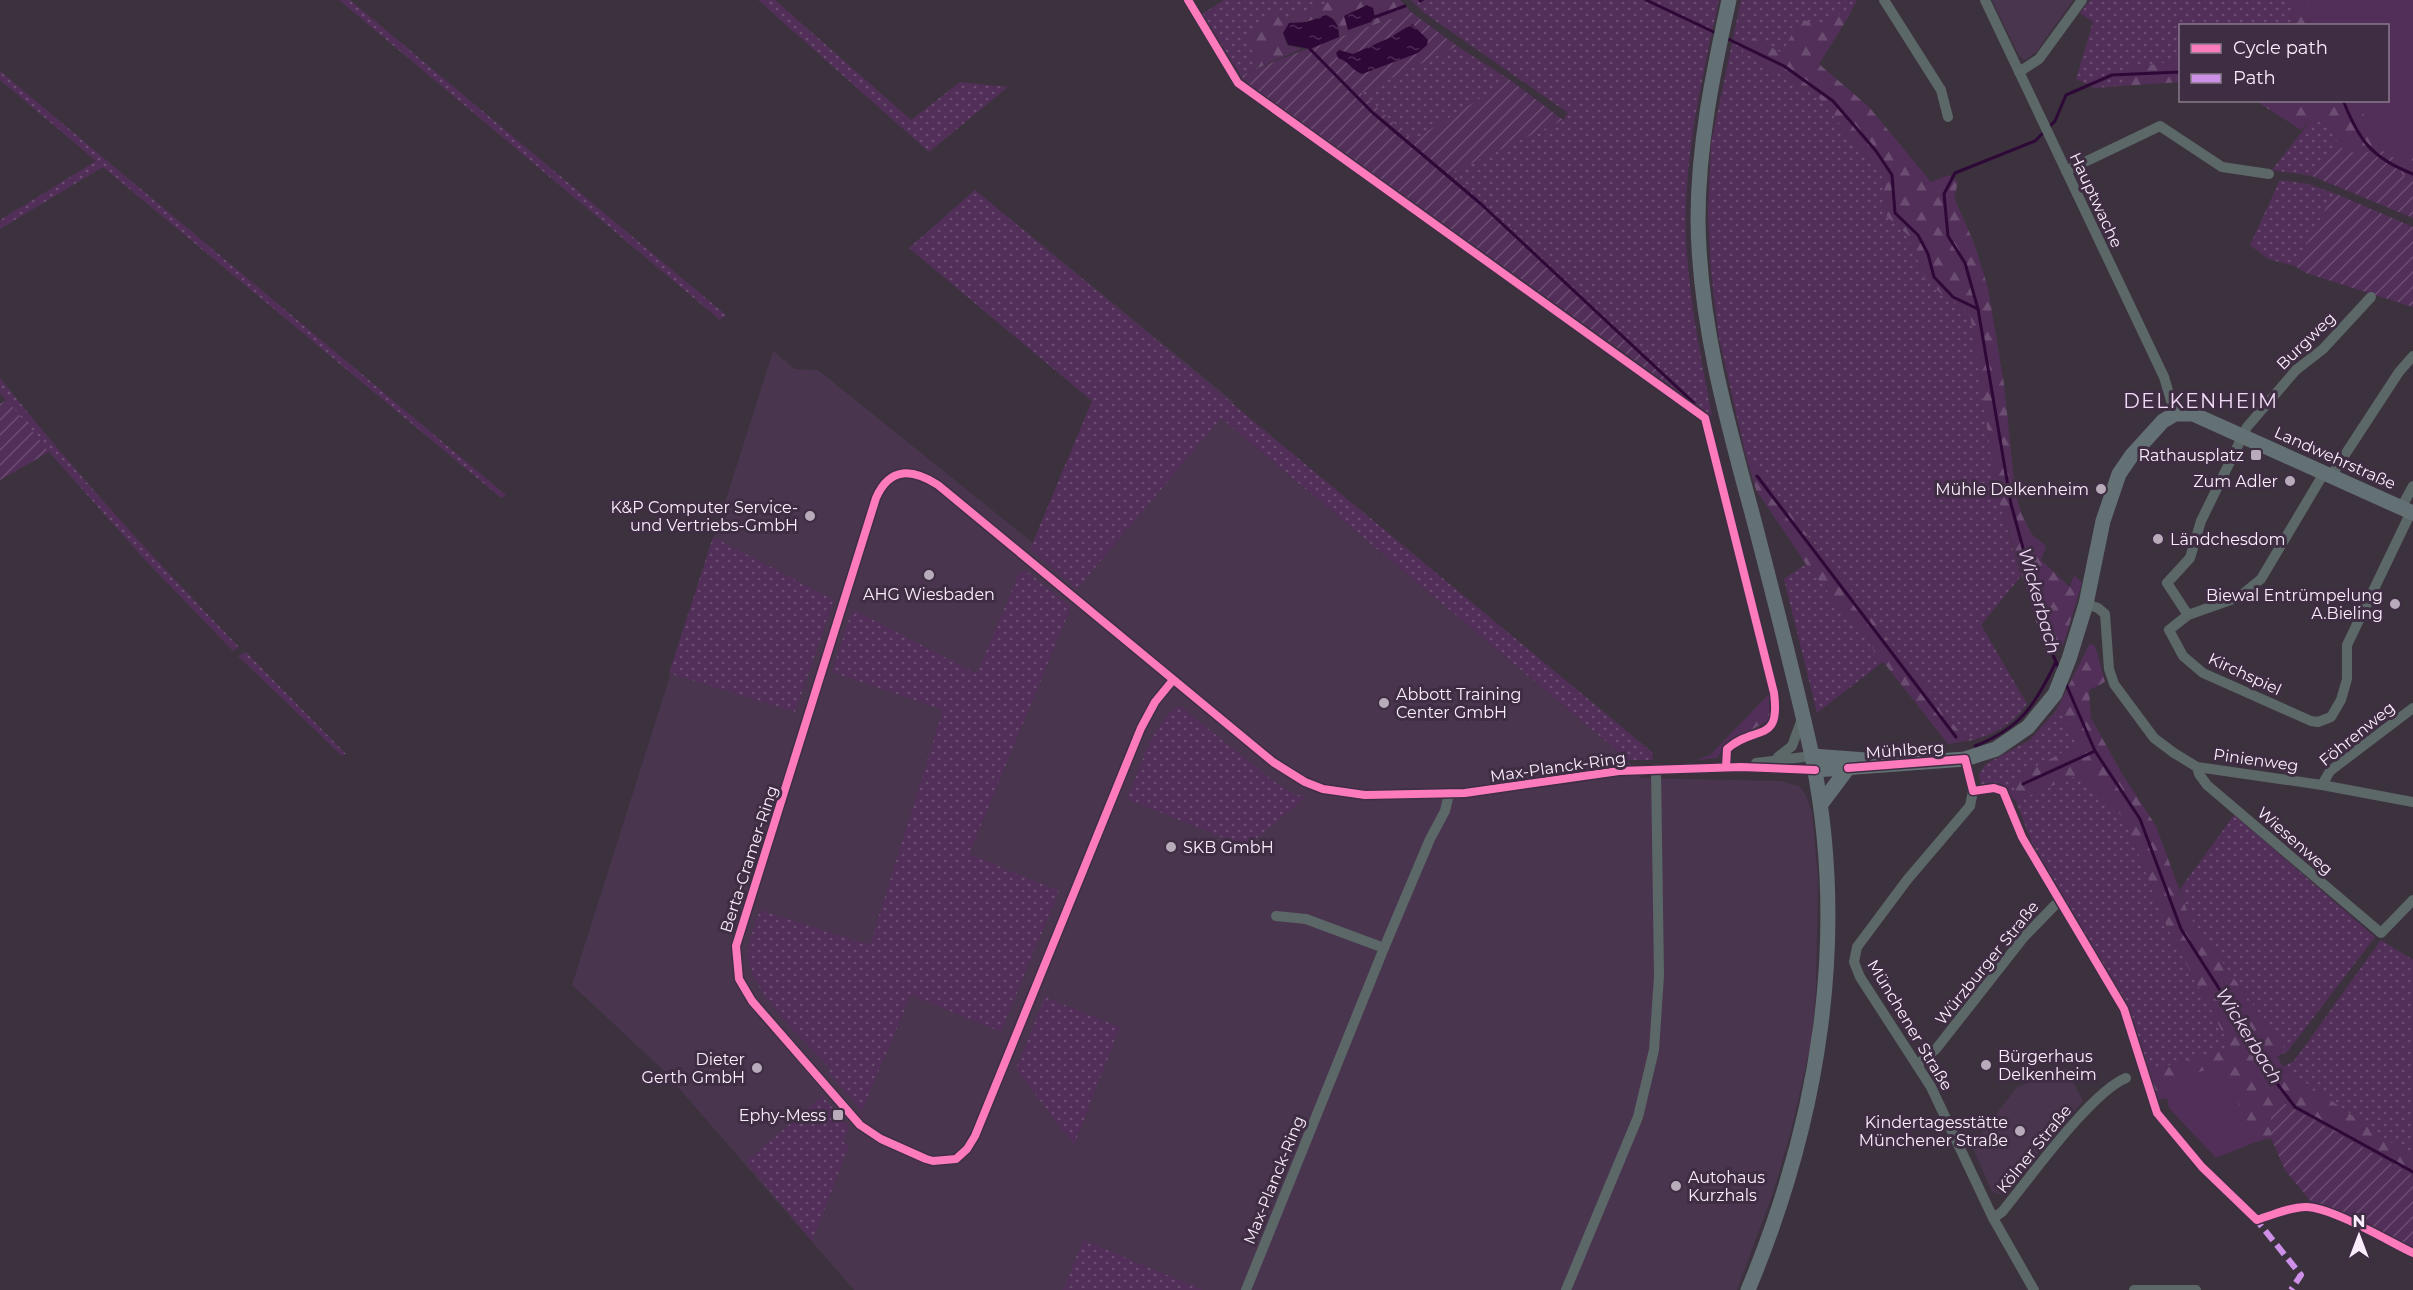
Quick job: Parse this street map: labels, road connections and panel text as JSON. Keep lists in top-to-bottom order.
{
  "streets": {
    "main road": ["Landwehrstraße", "Mühlberg"],
    "street": [
      "Hauptwache",
      "Burgweg",
      "Kirchspiel",
      "Föhrenweg",
      "Pinienweg",
      "Max-Planck-Ring",
      "Wiesenweg",
      "Berta-Cramer-Ring",
      "Würzburger Straße",
      "Münchener Straße",
      "Kölner Straße"
    ]
  },
  "crossings": [
    ["Hauptwache", "Mühlberg"],
    ["Burgweg", "Landwehrstraße"],
    ["Burgweg", "Kirchspiel"],
    ["Landwehrstraße", "Kirchspiel"],
    ["Föhrenweg", "Pinienweg"],
    ["Mühlberg", "Pinienweg"],
    ["Mühlberg", "Max-Planck-Ring"],
    ["Mühlberg", "Münchener Straße"],
    ["Pinienweg", "Wiesenweg"],
    ["Max-Planck-Ring", "Berta-Cramer-Ring"],
    ["Würzburger Straße", "Münchener Straße"],
    ["Münchener Straße", "Kölner Straße"]
  ],
  "districts": ["DELKENHEIM"],
  "water": ["Wickerbach"],
  "places": {
    "transit": ["Rathausplatz", "Ephy-Mess"],
    "other": [
      "Zum Adler",
      "Mühle Delkenheim",
      "K&P Computer Service- und Vertriebs-GmbH",
      "Ländchesdom",
      "AHG Wiesbaden",
      "Biewal Entrümpelung A.Bieling",
      "Abbott Training Center GmbH",
      "SKB GmbH",
      "Bürgerhaus Delkenheim",
      "Dieter Gerth GmbH",
      "Kindertagesstätte Münchener Straße",
      "Autohaus Kurzhals"
    ]
  },
  "legend": ["Cycle path", "Path"],
  "north": "top"
}
